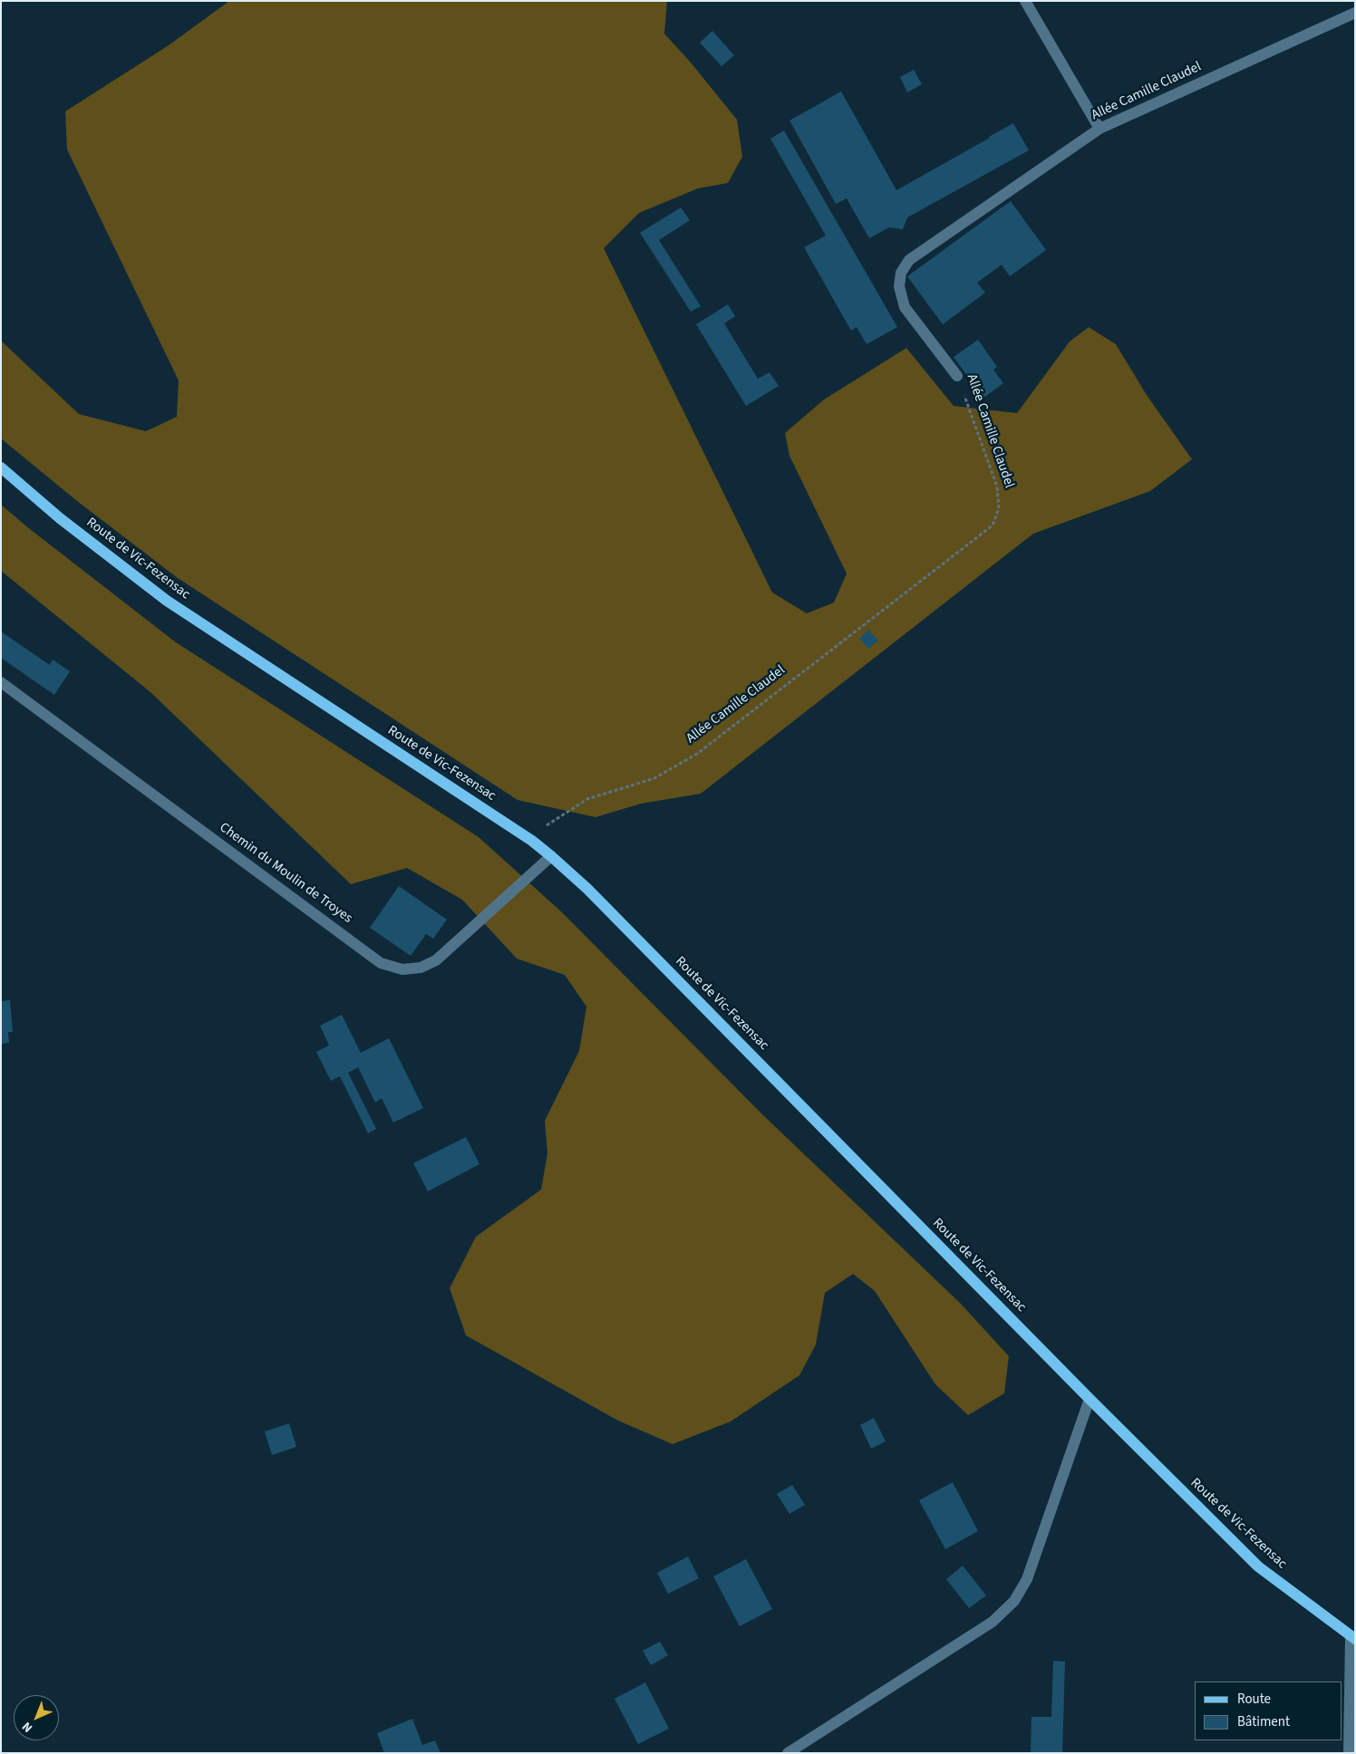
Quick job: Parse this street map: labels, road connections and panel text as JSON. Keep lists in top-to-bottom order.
{
  "streets": {
    "main road": ["Route de Vic-Fezensac"],
    "street": ["Allée Camille Claudel", "Chemin du Moulin de Troyes"]
  },
  "crossings": [
    ["Allée Camille Claudel", "Route de Vic-Fezensac"],
    ["Route de Vic-Fezensac", "Chemin du Moulin de Troyes"]
  ],
  "legend": ["Route", "Bâtiment"],
  "north": "bottom left"
}
